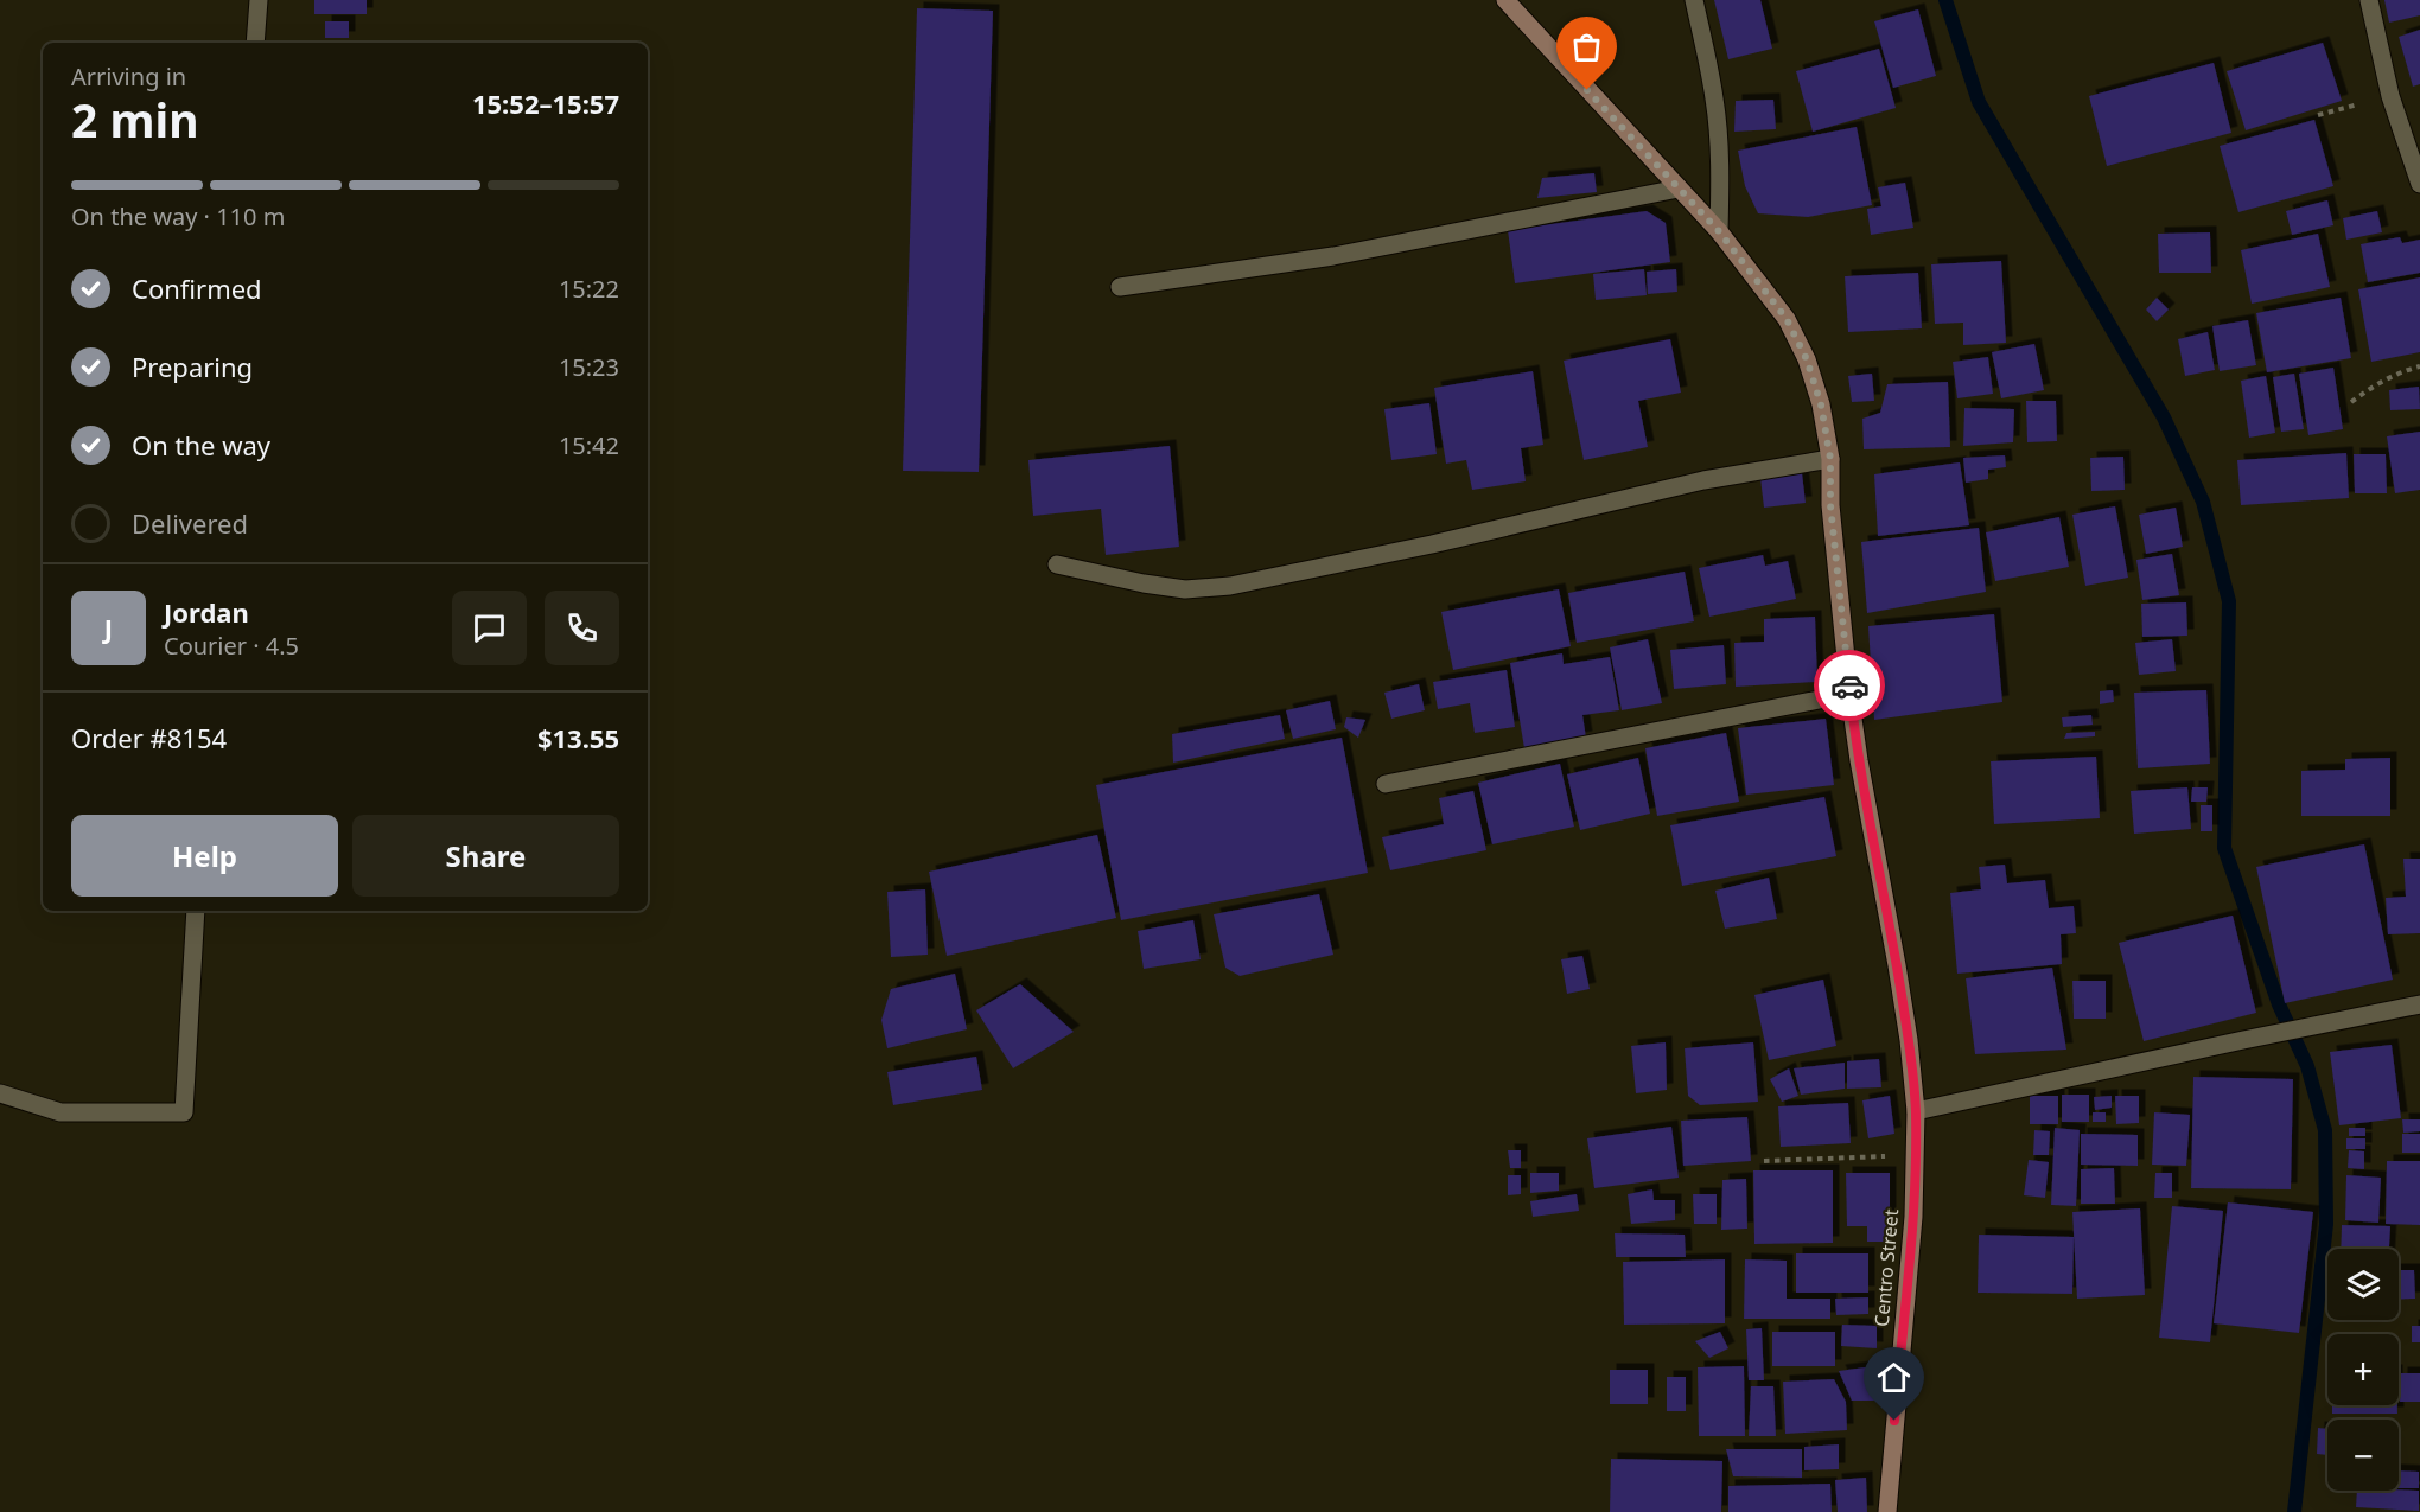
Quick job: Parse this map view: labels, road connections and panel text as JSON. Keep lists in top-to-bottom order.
{
  "streets": {
    "street": ["Centro Street"]
  },
  "page": {
    "heading": ["2 min", "Arriving in", "15:52–15:57"],
    "panel": [
      "Jordan",
      "Courier · 4.5",
      "Order #8154",
      "$13.55"
    ],
    "bar": "On the way · 110 m",
    "list": [
      ["Confirmed", "15:22"],
      ["Preparing", "15:23"],
      ["On the way", "15:42"],
      "Delivered"
    ],
    "round": "J",
    "buttons": ["Help", "Share"],
    "map_buttons": ["+", "−"]
  }
}
